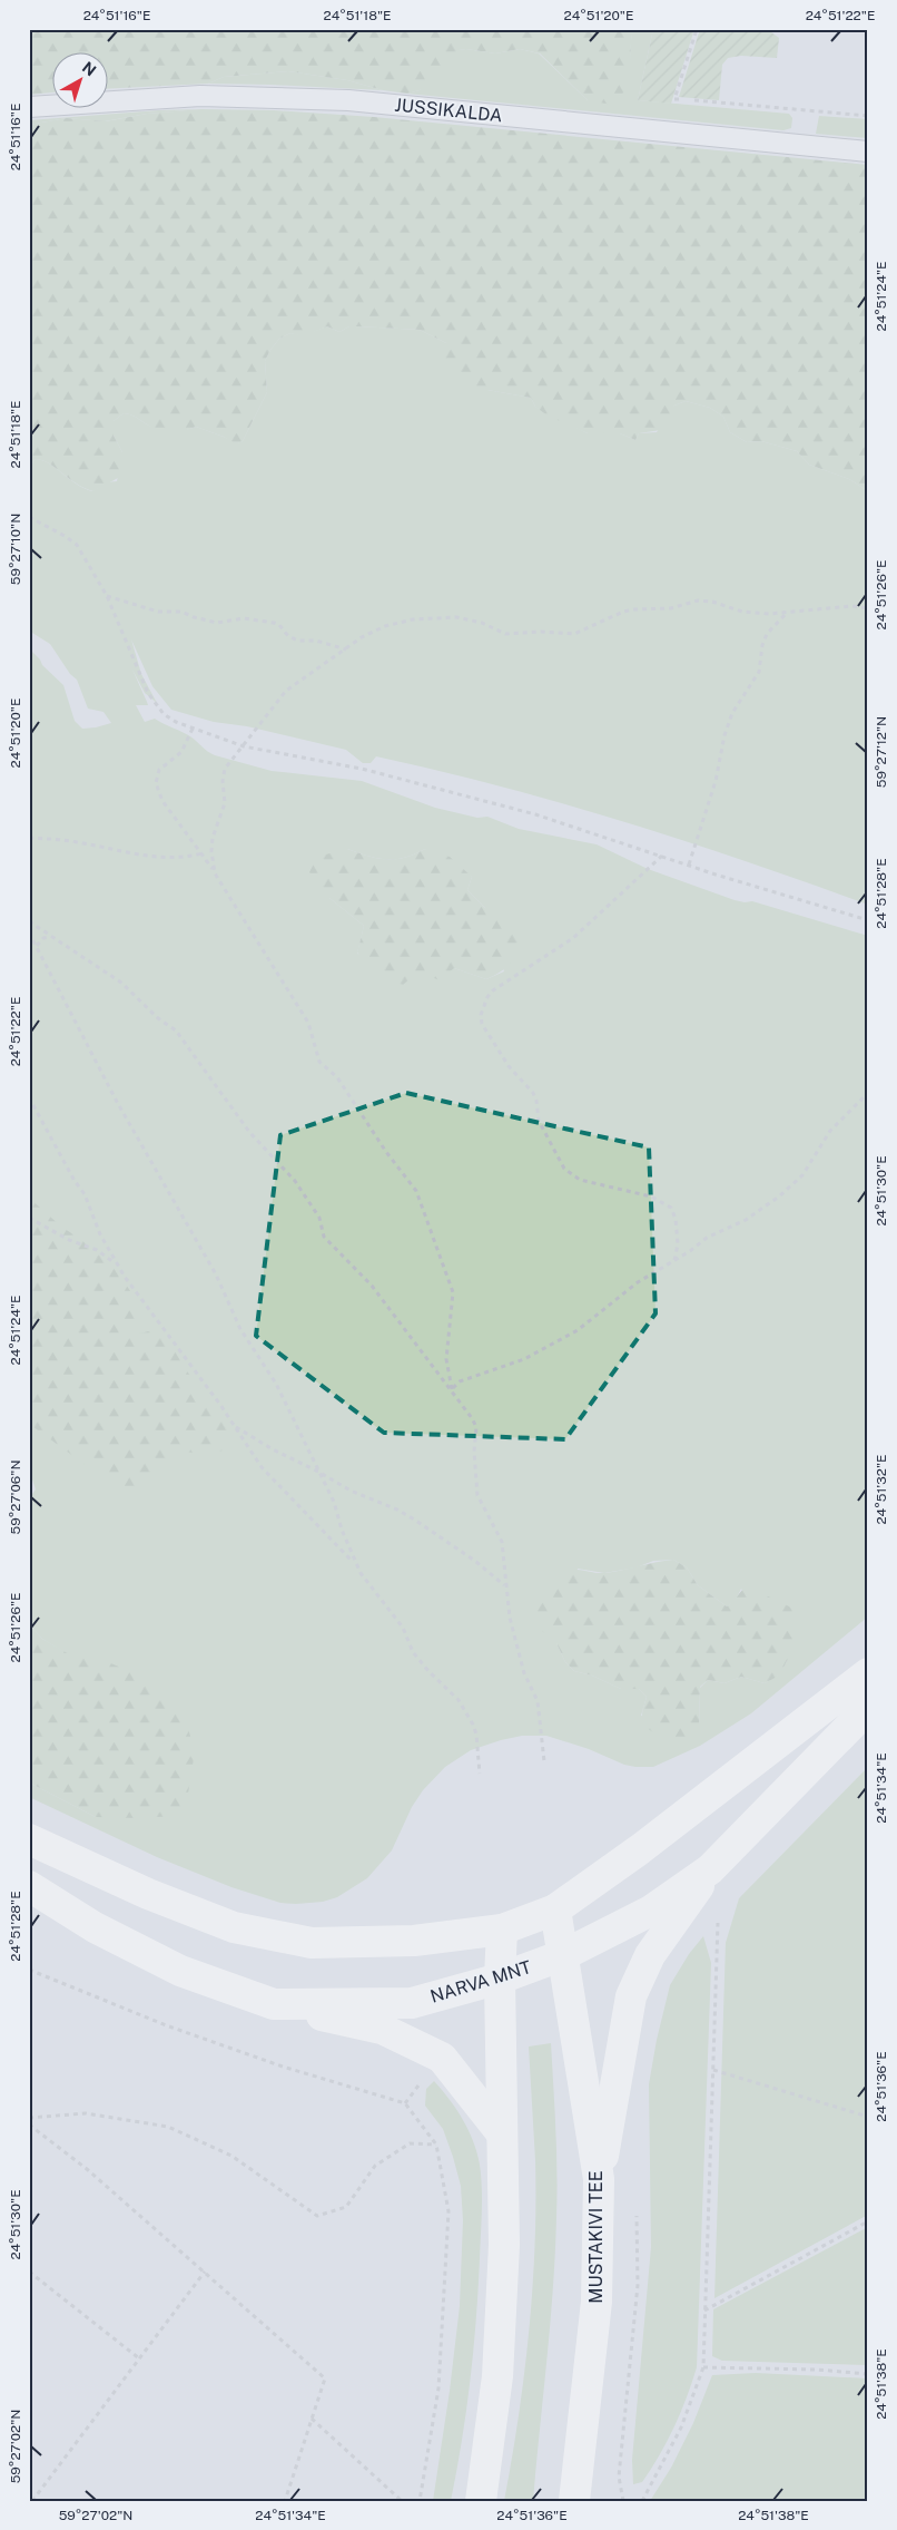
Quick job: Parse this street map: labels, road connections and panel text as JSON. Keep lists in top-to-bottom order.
{
  "streets": {
    "main road": ["NARVA MNT", "MUSTAKIVI TEE"],
    "lane": ["JUSSIKALDA"]
  },
  "crossings": [
    ["NARVA MNT", "MUSTAKIVI TEE"]
  ],
  "north": "top right",
  "coordinates": [
    "24°51'16\"E",
    "24°51'18\"E",
    "24°51'20\"E",
    "24°51'22\"E",
    "24°51'24\"E",
    "59°27'10\"N",
    "24°51'26\"E",
    "59°27'12\"N",
    "24°51'28\"E",
    "24°51'30\"E",
    "24°51'32\"E",
    "59°27'06\"N",
    "24°51'34\"E",
    "24°51'36\"E",
    "24°51'38\"E",
    "59°27'02\"N"
  ]
}
